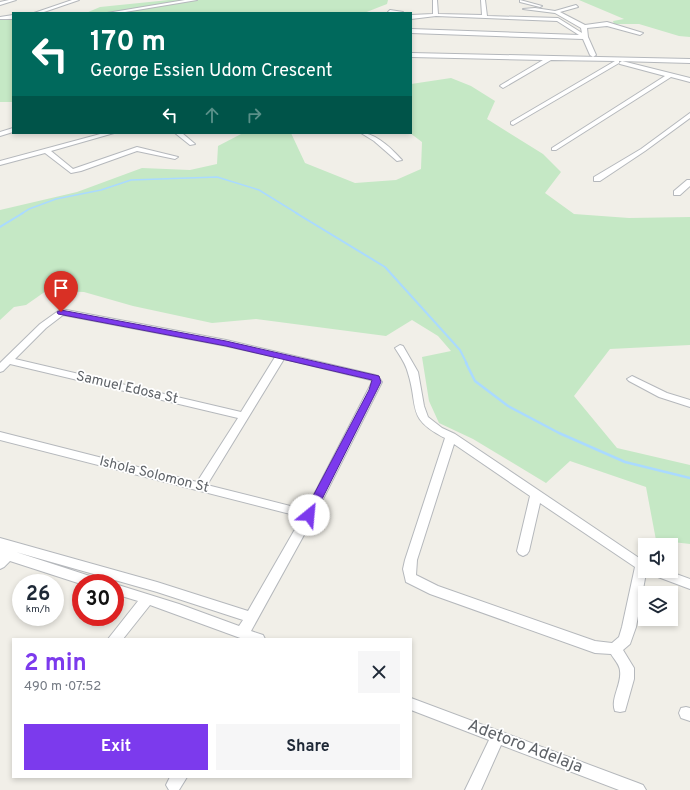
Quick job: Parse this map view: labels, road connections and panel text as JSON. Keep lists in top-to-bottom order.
{
  "streets": {
    "street": ["Samuel Edosa St", "Ishola Solomon St", "Adetoro Adelaja"]
  },
  "page": {
    "turn": ["170 m", "George Essien Udom Crescent"],
    "speed": "26 km/h",
    "limit": "30",
    "heading": ["2 min", "490 m · 07:52"],
    "buttons": ["Exit", "Share"]
  }
}
